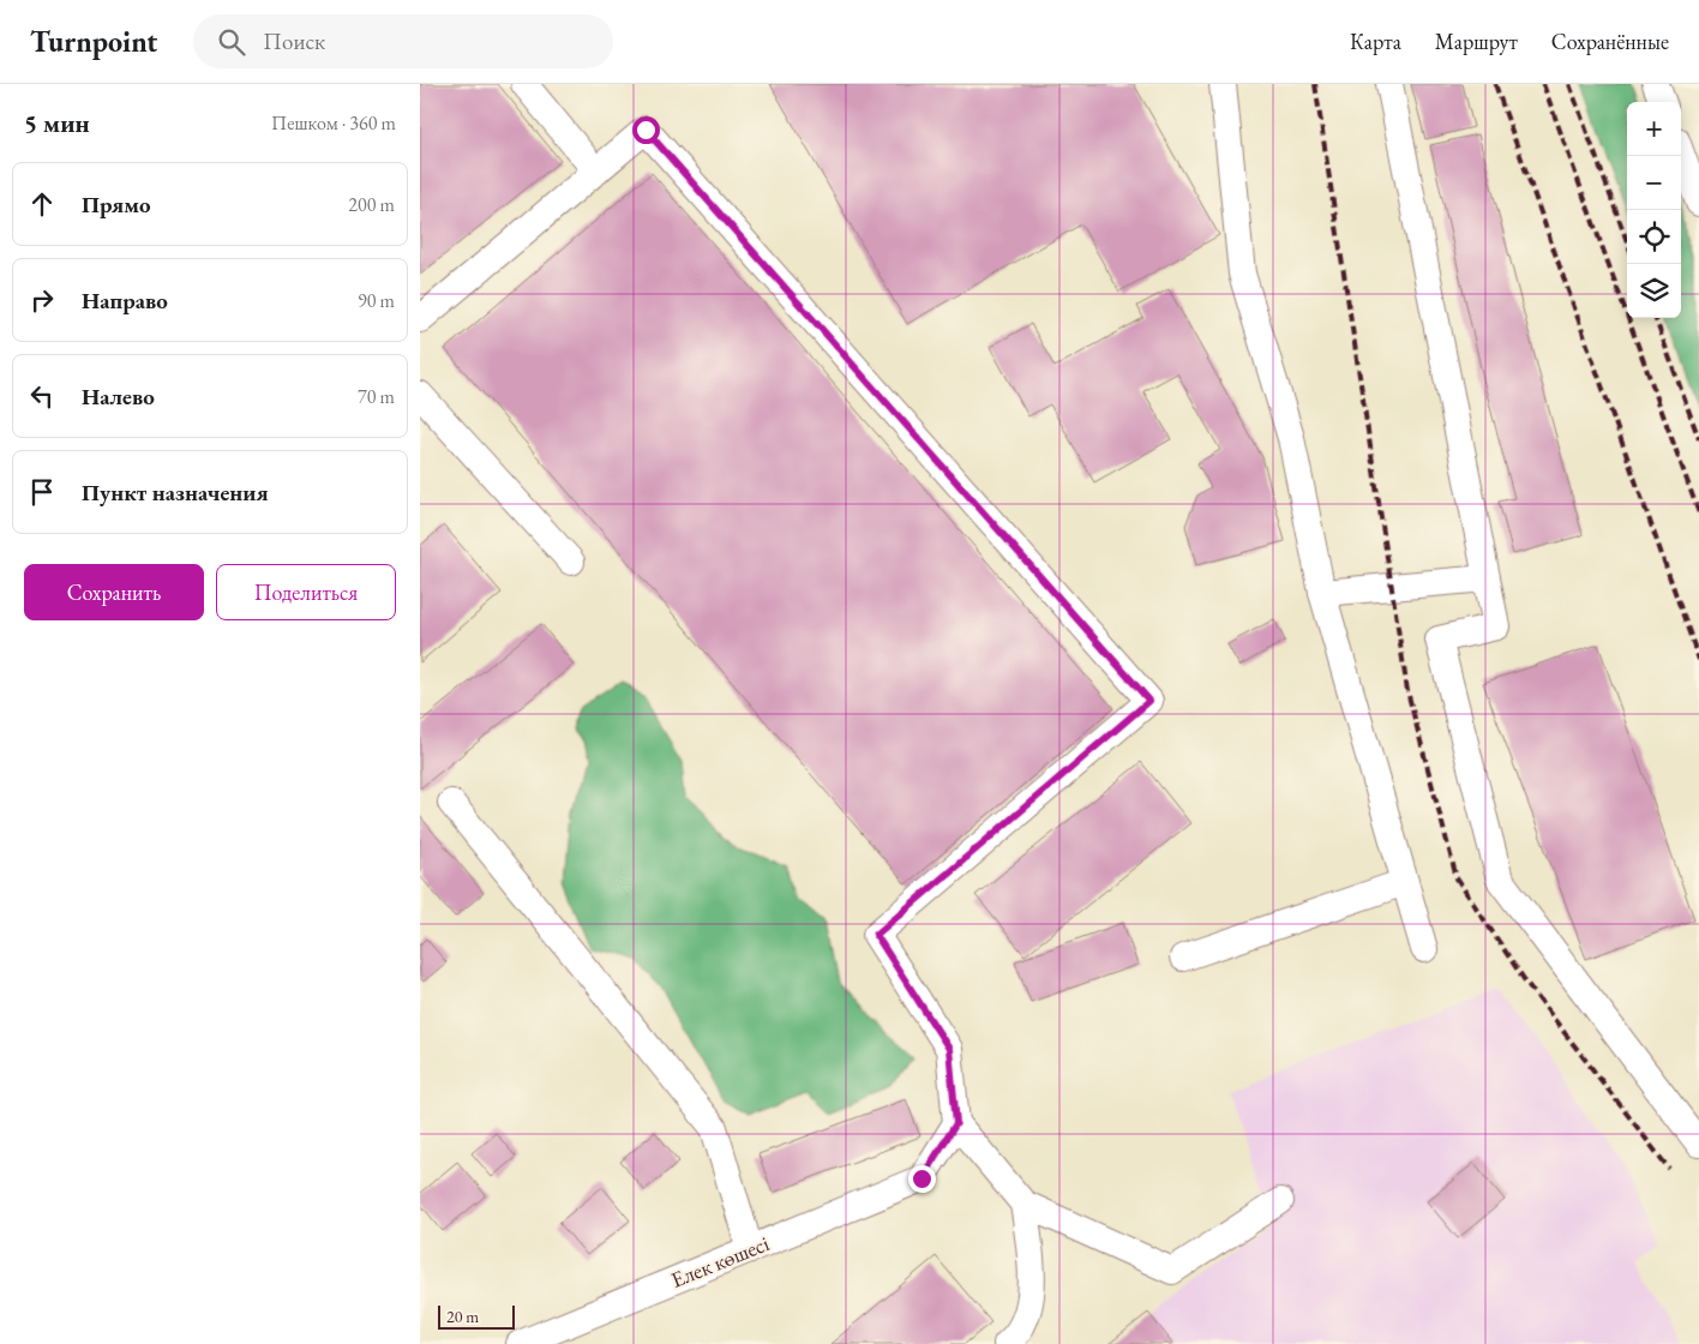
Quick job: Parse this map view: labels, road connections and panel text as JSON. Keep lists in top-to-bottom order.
{
  "streets": {
    "street": ["Елек көшесі"]
  },
  "scale_bar": "20 m",
  "page": {
    "header": "Turnpoint",
    "search": "Поиск",
    "nav": ["Карта", "Маршрут", "Сохранённые"],
    "heading": ["5 мин", "Пешком · 360 m"],
    "map_buttons": ["+", "−"],
    "list": [
      ["Прямо", "200 m"],
      ["Направо", "90 m"],
      ["Налево", "70 m"],
      "Пункт назначения"
    ],
    "buttons": ["Сохранить", "Поделиться"],
    "scale": "20 m"
  }
}
